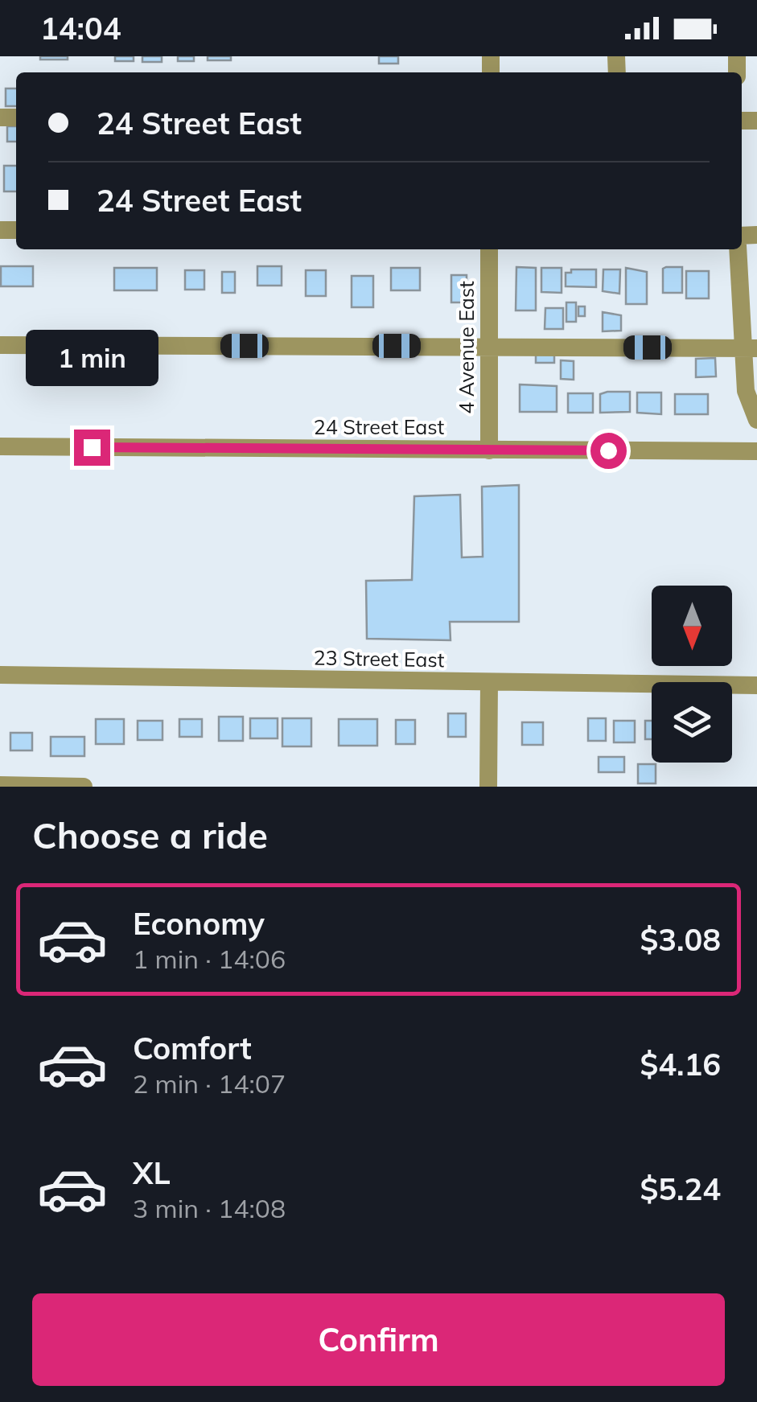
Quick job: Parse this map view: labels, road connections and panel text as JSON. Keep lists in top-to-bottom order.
{
  "streets": {
    "street": ["4 Avenue East", "24 Street East", "23 Street East"]
  },
  "crossings": [
    ["4 Avenue East", "24 Street East"]
  ],
  "north": "bottom",
  "page": {
    "status": "14:04",
    "banner": ["24 Street East", "24 Street East"],
    "bubble": "1 min",
    "heading": "Choose a ride",
    "list": [
      {
        "name": "Economy",
        "note": "1 min · 14:06",
        "value": "$3.08"
      },
      {
        "name": "Comfort",
        "note": "2 min · 14:07",
        "value": "$4.16"
      },
      {
        "name": "XL",
        "note": "3 min · 14:08",
        "value": "$5.24"
      }
    ],
    "buttons": "Confirm"
  }
}
